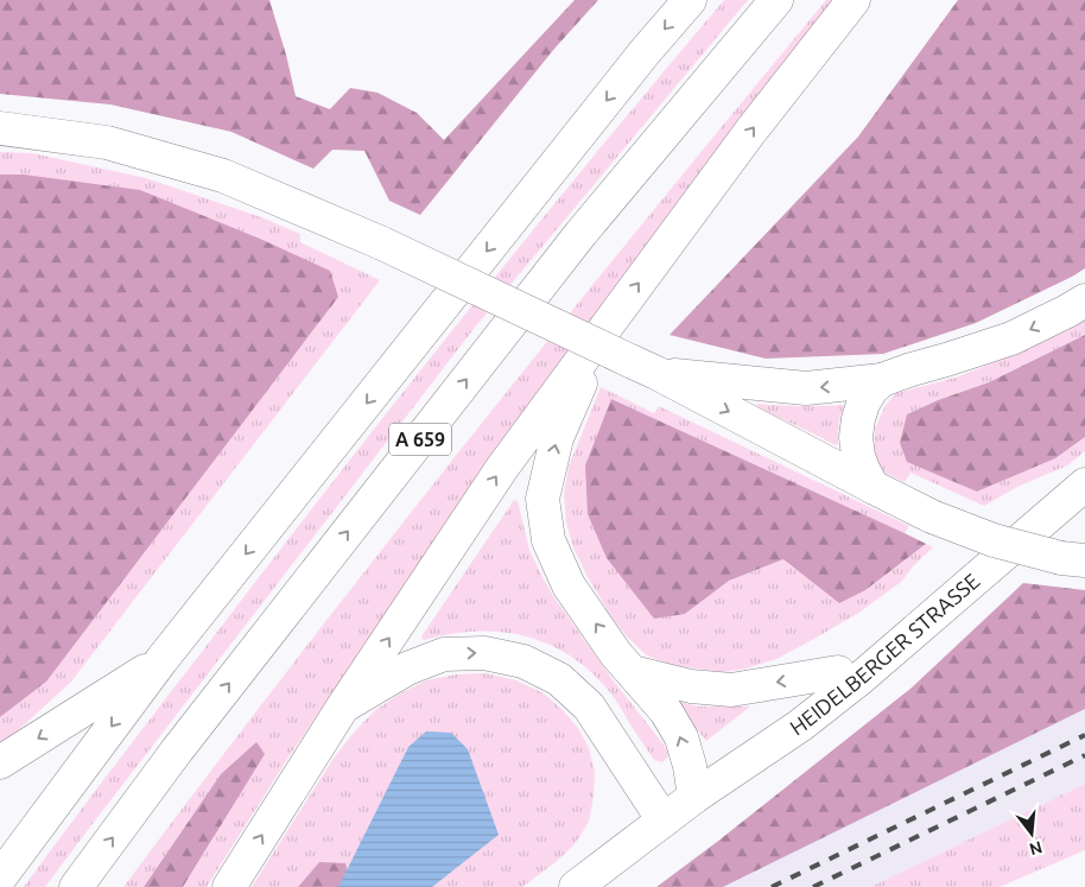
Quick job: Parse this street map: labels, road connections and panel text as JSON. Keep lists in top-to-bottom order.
{
  "streets": {
    "main road": ["A 659", "HEIDELBERGER STRASSE"]
  },
  "north": "bottom"
}
